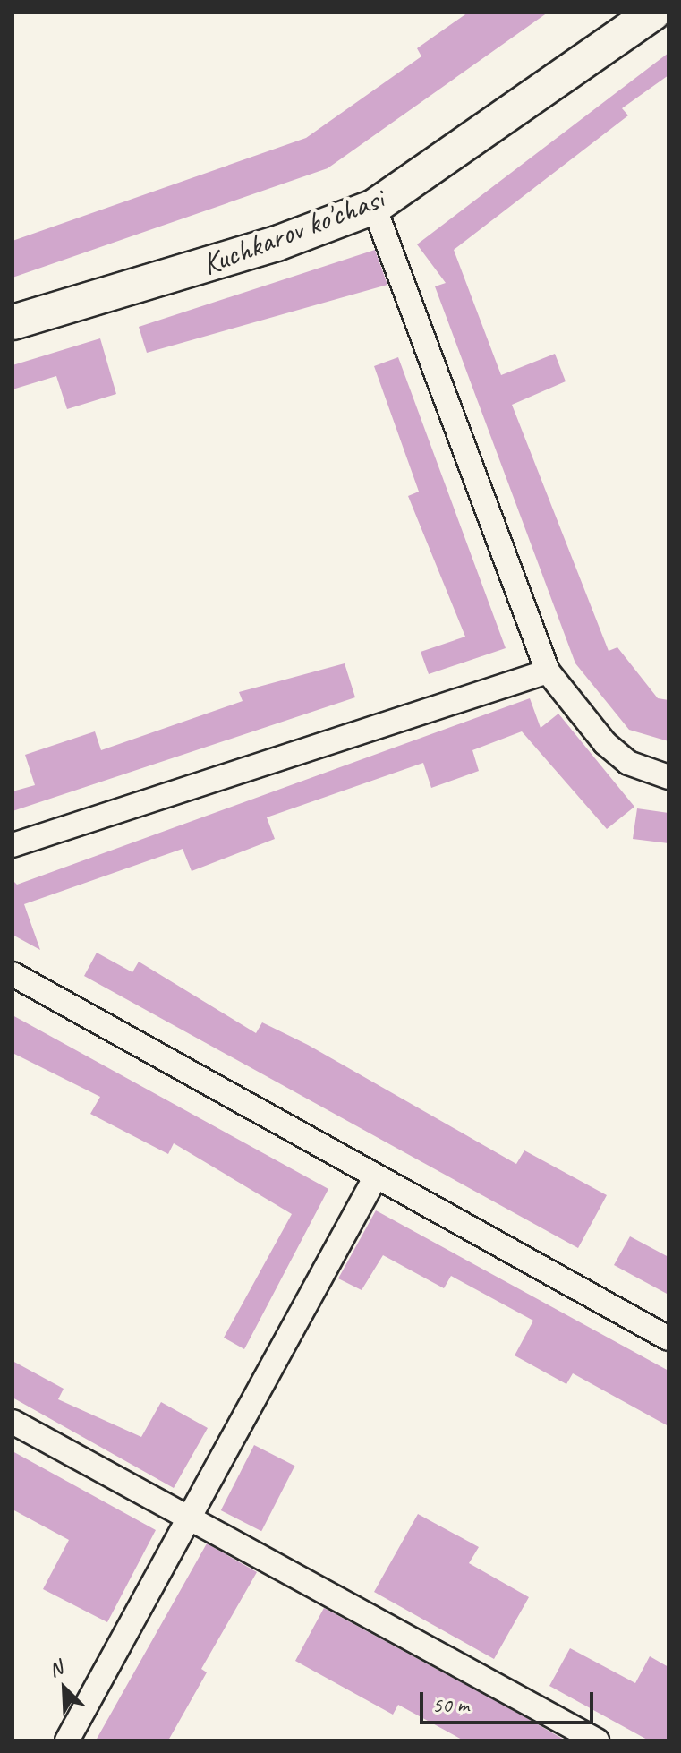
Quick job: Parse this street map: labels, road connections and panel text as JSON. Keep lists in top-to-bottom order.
{
  "streets": {
    "main road": ["Kuchkarov ko'chasi"]
  },
  "scale_bar": "50 m",
  "north": "top left"
}
